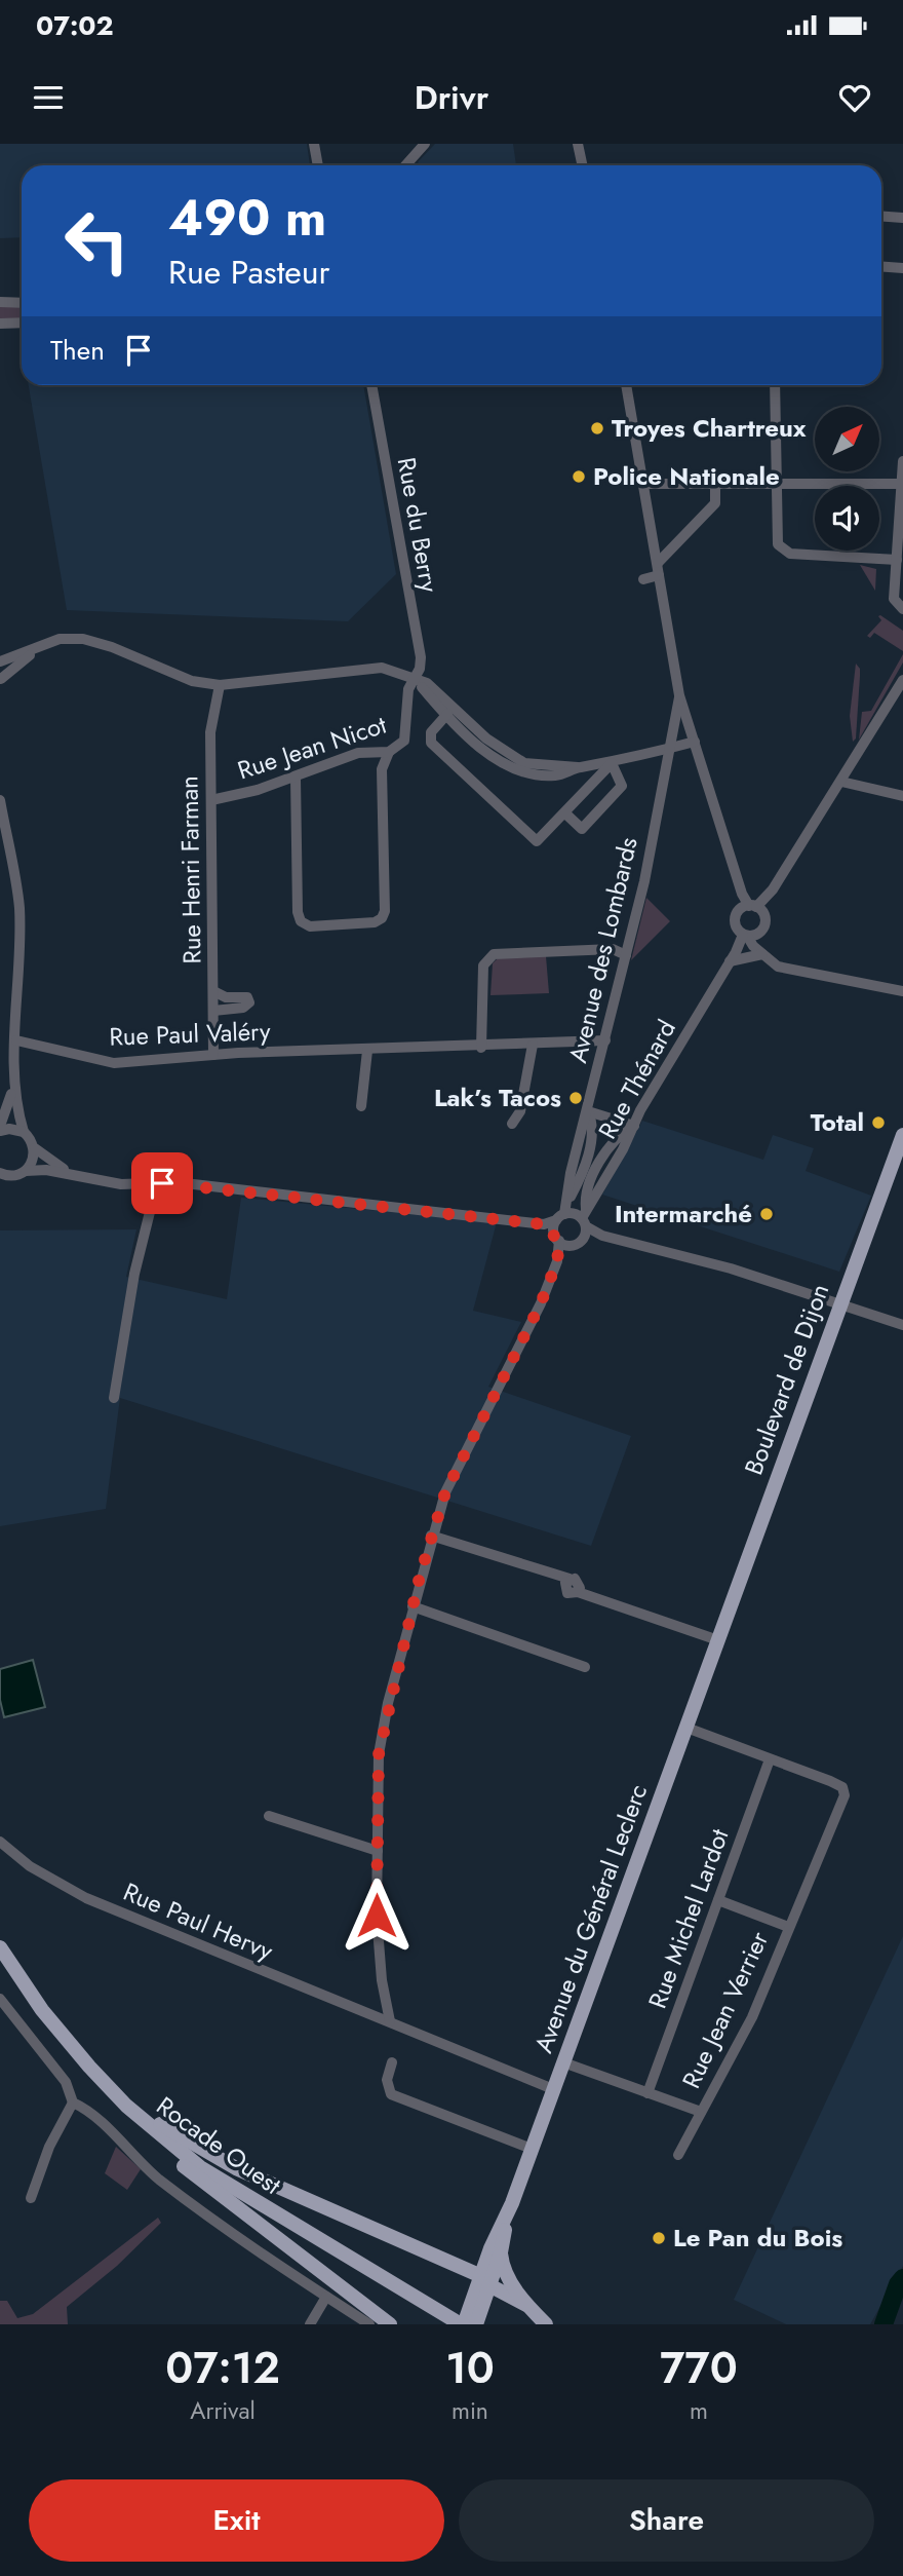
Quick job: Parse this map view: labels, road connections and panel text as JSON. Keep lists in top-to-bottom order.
{
  "streets": {
    "main road": ["Boulevard de Dijon", "Avenue du Général Leclerc", "Rocade Ouest"],
    "street": [
      "Rue du Berry",
      "Rue Jean Nicot",
      "Rue Henri Farman",
      "Avenue des Lombards",
      "Rue Paul Valéry",
      "Rue Thénard",
      "Rue Michel Lardot",
      "Rue Paul Hervy",
      "Rue Jean Verrier"
    ]
  },
  "crossings": [
    ["Rue du Berry", "Rue Jean Nicot"],
    ["Rue Jean Nicot", "Rue Henri Farman"],
    ["Rue Henri Farman", "Rue Paul Valéry"],
    ["Avenue des Lombards", "Rue Paul Valéry"],
    ["Boulevard de Dijon", "Avenue du Général Leclerc"],
    ["Avenue du Général Leclerc", "Rue Paul Hervy"],
    ["Avenue du Général Leclerc", "Rue Jean Verrier"],
    ["Rue Michel Lardot", "Rue Jean Verrier"]
  ],
  "places": [
    "Troyes Chartreux",
    "Police Nationale",
    "Lak’s Tacos",
    "Total",
    "Intermarché",
    "Le Pan du Bois"
  ],
  "north": "top right",
  "page": {
    "status": "07:02",
    "header": "Drivr",
    "turn": ["490 m", "Rue Pasteur"],
    "then": "Then",
    "eta": [
      "07:12",
      "Arrival",
      "10",
      "min",
      "770",
      "m"
    ],
    "buttons": ["Exit", "Share"]
  }
}
